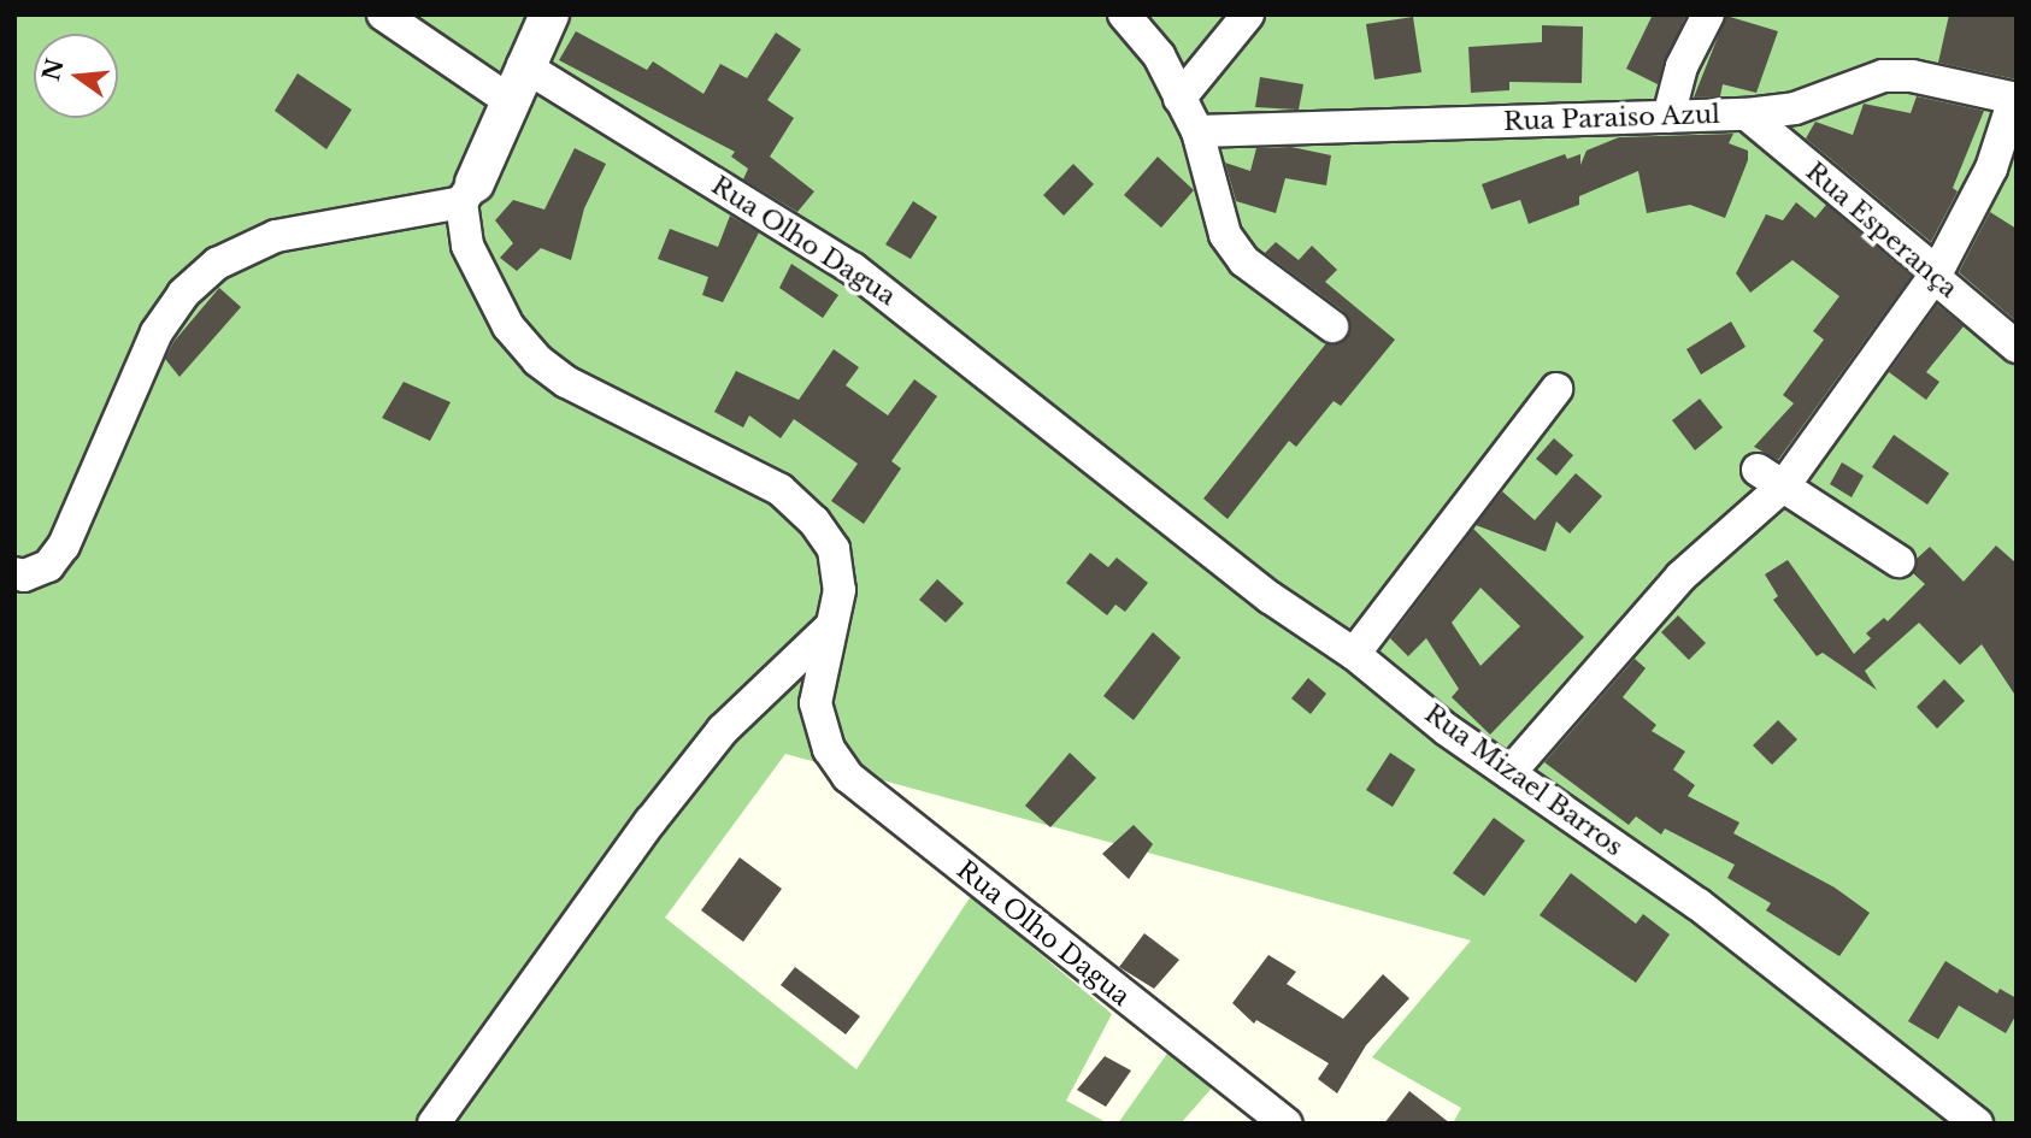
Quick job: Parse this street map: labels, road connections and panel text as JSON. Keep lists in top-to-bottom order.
{
  "streets": {
    "street": [
      "Rua Paraiso Azul",
      "Rua Esperança",
      "Rua Olho Dagua",
      "Rua Mizael Barros"
    ]
  },
  "crossings": [
    ["Rua Paraiso Azul", "Rua Esperança"],
    ["Rua Olho Dagua", "Rua Mizael Barros"]
  ],
  "north": "left"
}
